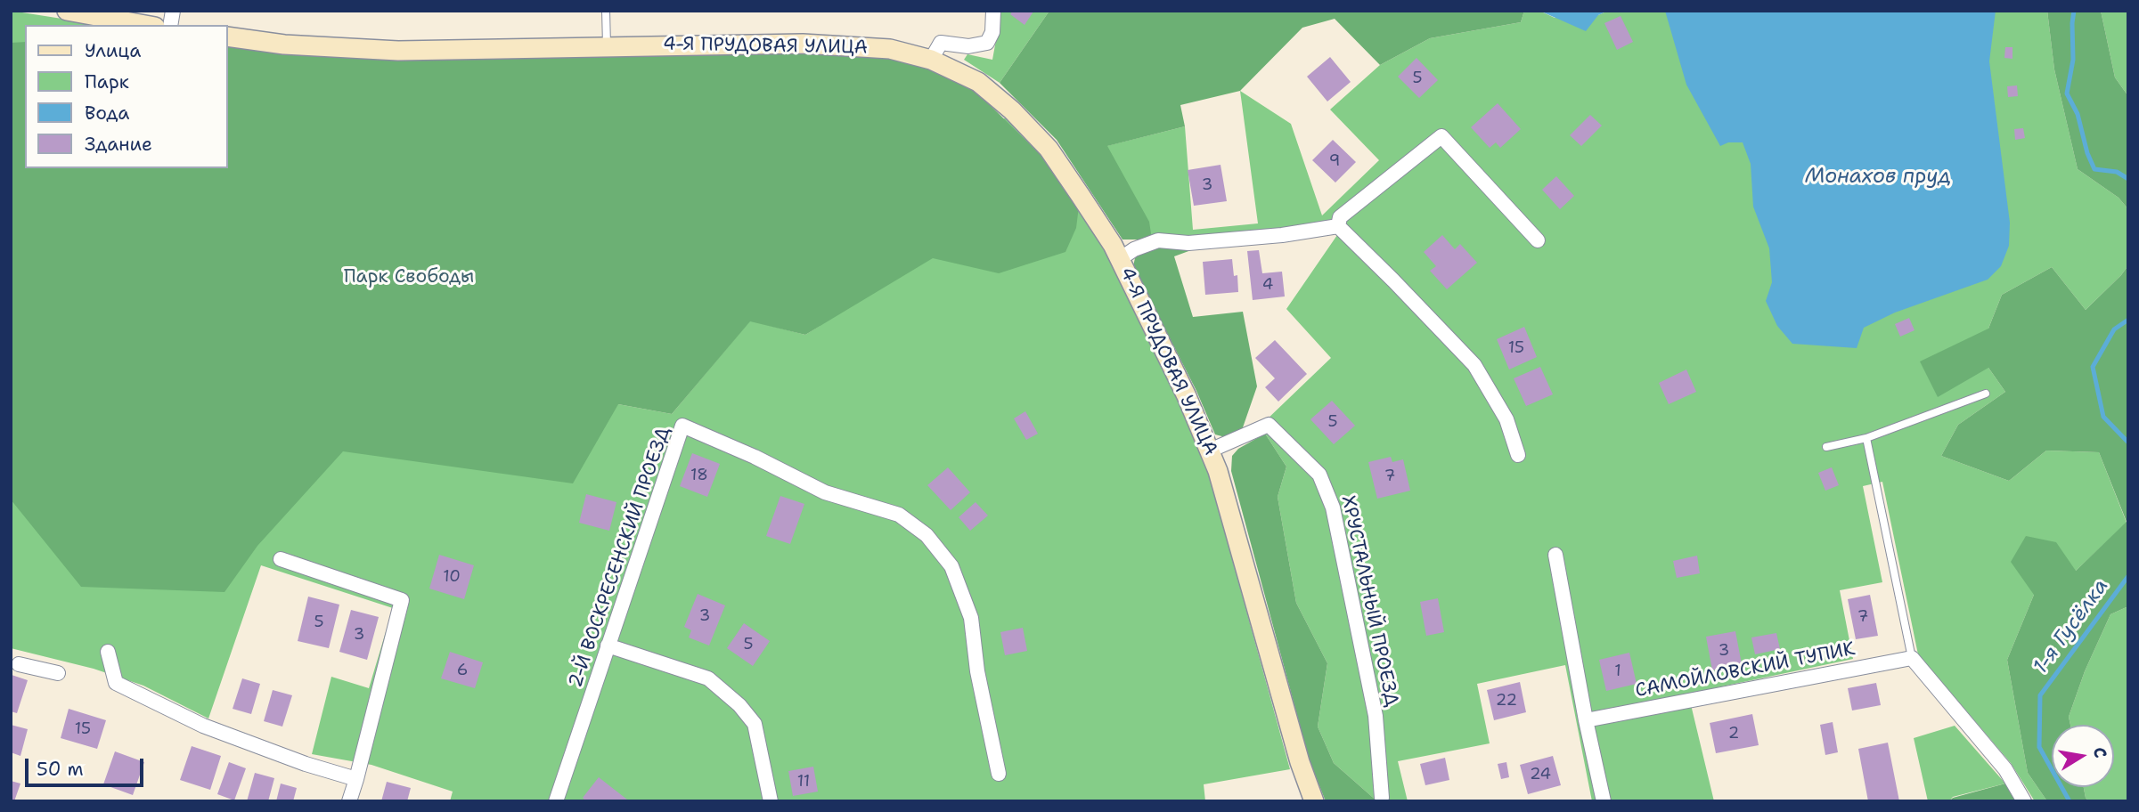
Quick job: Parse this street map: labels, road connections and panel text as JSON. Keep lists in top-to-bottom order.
{
  "streets": {
    "main road": ["4-Я ПРУДОВАЯ УЛИЦА"],
    "street": ["2-Й ВОСКРЕСЕНСКИЙ ПРОЕЗД", "ХРУСТАЛЬНЫЙ ПРОЕЗД", "САМОЙЛОВСКИЙ ТУПИК"]
  },
  "crossings": [
    ["4-Я ПРУДОВАЯ УЛИЦА", "ХРУСТАЛЬНЫЙ ПРОЕЗД"]
  ],
  "water": ["Монахов пруд", "1-я Гусёлка"],
  "parks": ["Парк Свободы"],
  "house_numbers": [
    "5",
    "9",
    "3",
    "4",
    "15",
    "5",
    "18",
    "7",
    "10",
    "3",
    "7",
    "5",
    "3",
    "5",
    "3",
    "6",
    "1",
    "22",
    "15",
    "2",
    "24",
    "11"
  ],
  "legend": [
    "Улица",
    "Парк",
    "Вода",
    "Здание"
  ],
  "scale_bar": "50 m",
  "north": "right"
}
